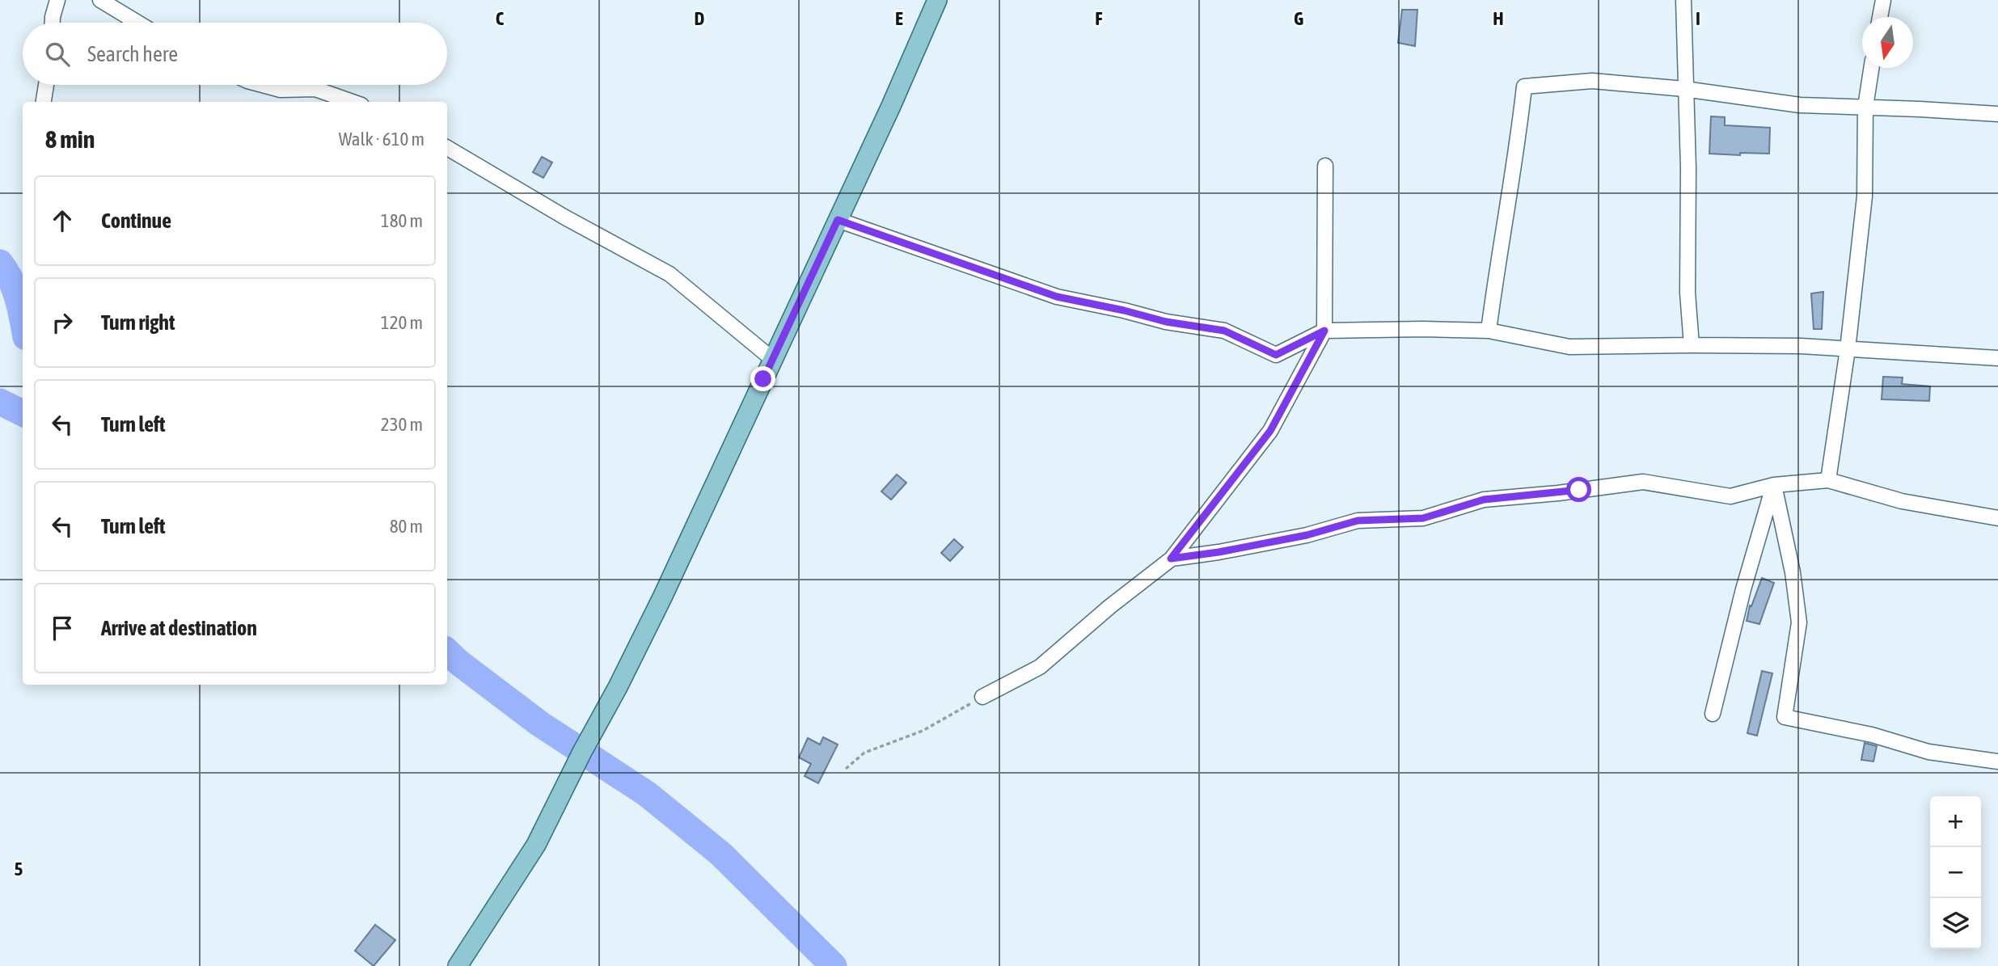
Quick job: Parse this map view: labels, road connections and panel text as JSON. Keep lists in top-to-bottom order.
{
  "north": "bottom",
  "page": {
    "search": "Search here",
    "heading": ["8 min", "Walk · 610 m"],
    "list": [
      ["Continue", "180 m"],
      ["Turn right", "120 m"],
      ["Turn left", "230 m"],
      ["Turn left", "80 m"],
      "Arrive at destination"
    ],
    "map_buttons": ["+", "−"]
  },
  "grid": {
    "columns": [
      "C",
      "D",
      "E",
      "F",
      "G",
      "H",
      "I"
    ],
    "rows": ["5"]
  }
}
